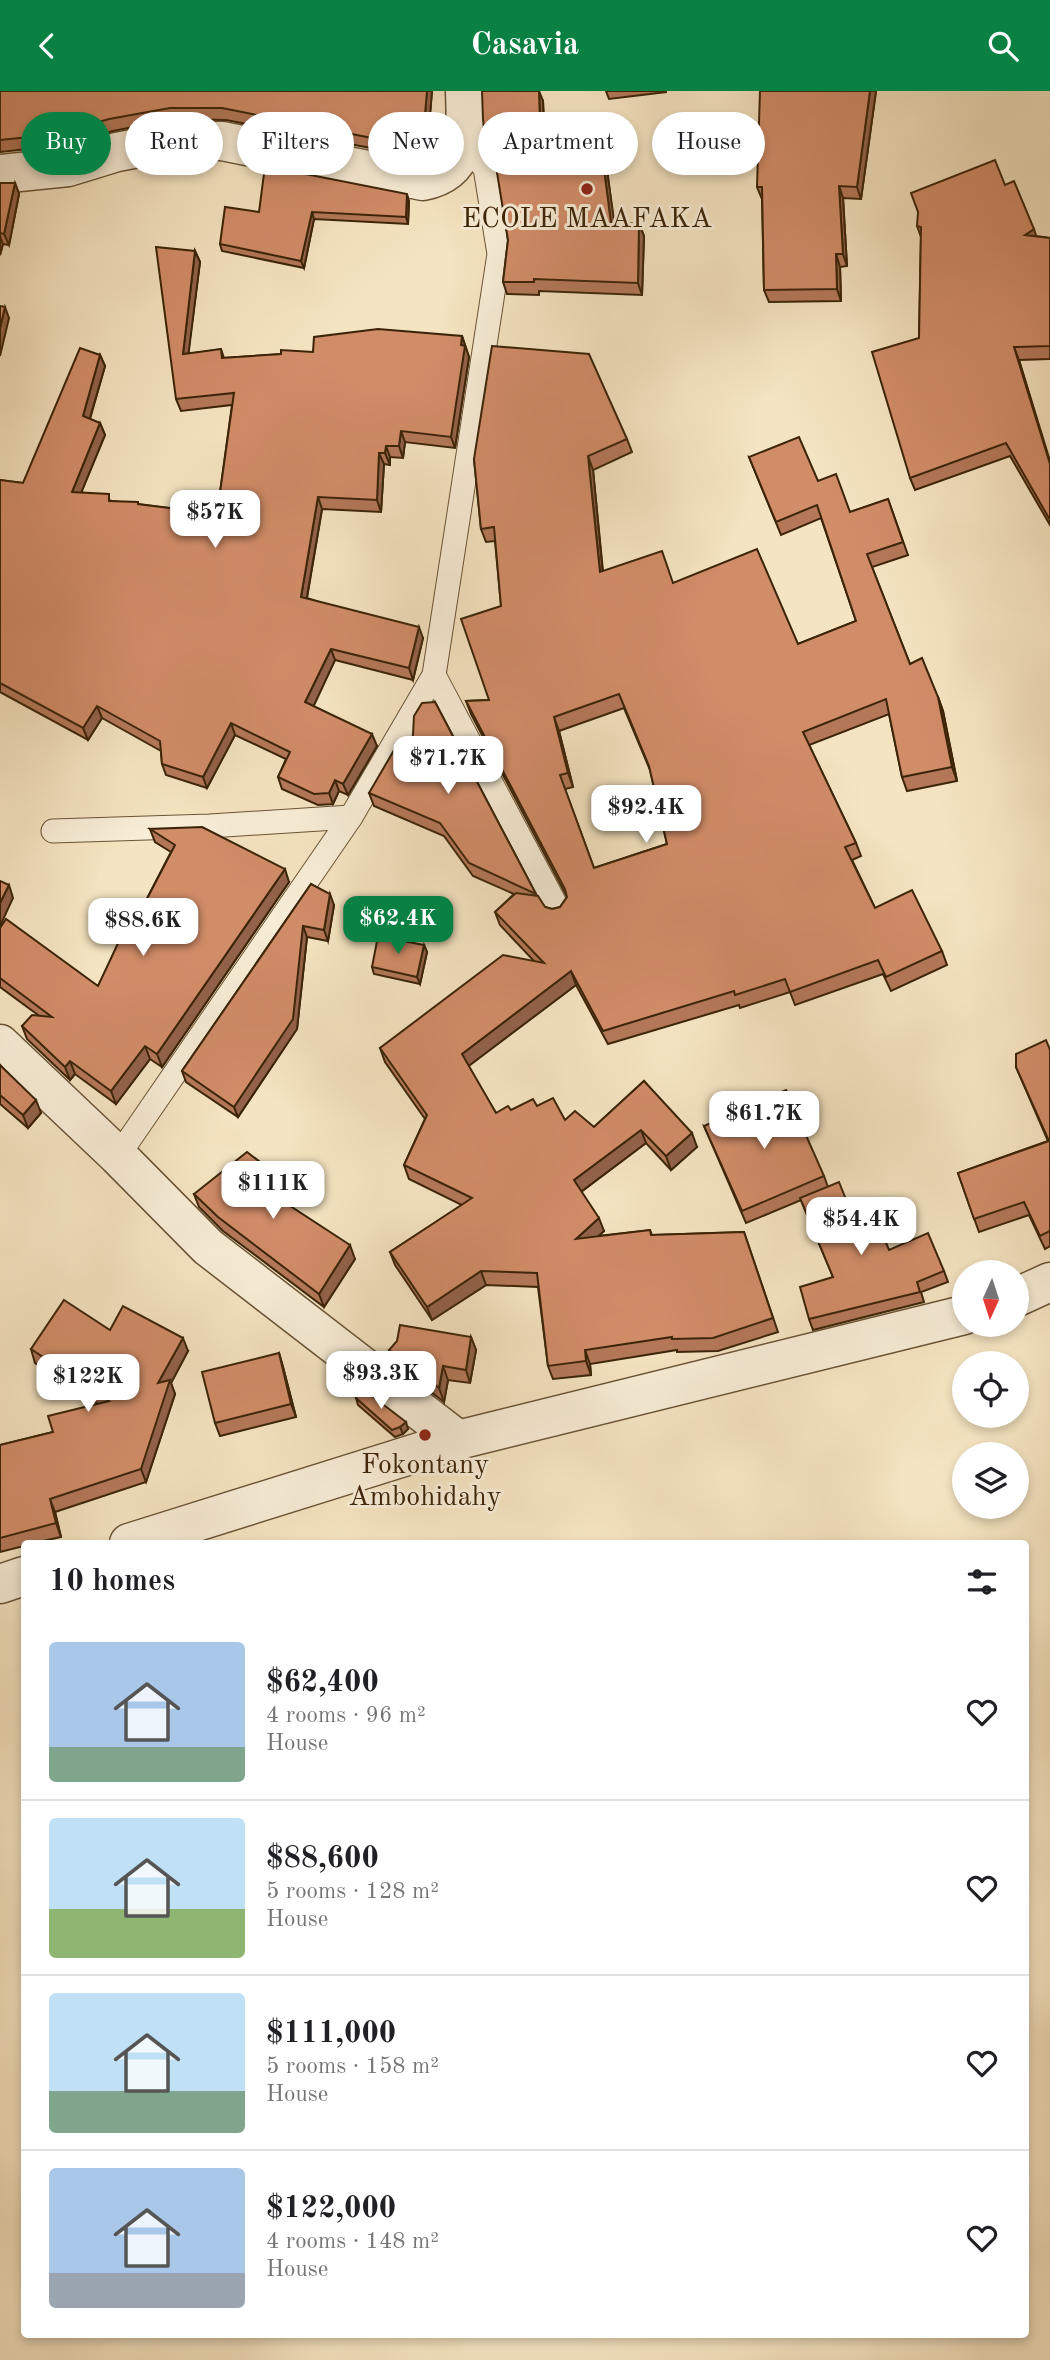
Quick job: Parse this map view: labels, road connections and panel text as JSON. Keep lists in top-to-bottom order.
{
  "places": ["ECOLE MAAFAKA", "Fokontany Ambohidahy"],
  "north": "bottom",
  "page": {
    "header": "Casavia",
    "chip": [
      "Buy",
      "Rent",
      "Filters",
      "New",
      "Apartment",
      "House"
    ],
    "price": [
      "$57K",
      "$71.7K",
      "$92.4K",
      "$62.4K",
      "$88.6K",
      "$61.7K",
      "$111K",
      "$54.4K",
      "$93.3K",
      "$122K"
    ],
    "heading": "10 homes",
    "list": [
      {
        "name": "$62,400",
        "note": "4 rooms · 96 m² · House"
      },
      {
        "name": "$88,600",
        "note": "5 rooms · 128 m² · House"
      },
      {
        "name": "$111,000",
        "note": "5 rooms · 158 m² · House"
      },
      {
        "name": "$122,000",
        "note": "4 rooms · 148 m² · House"
      }
    ]
  }
}
